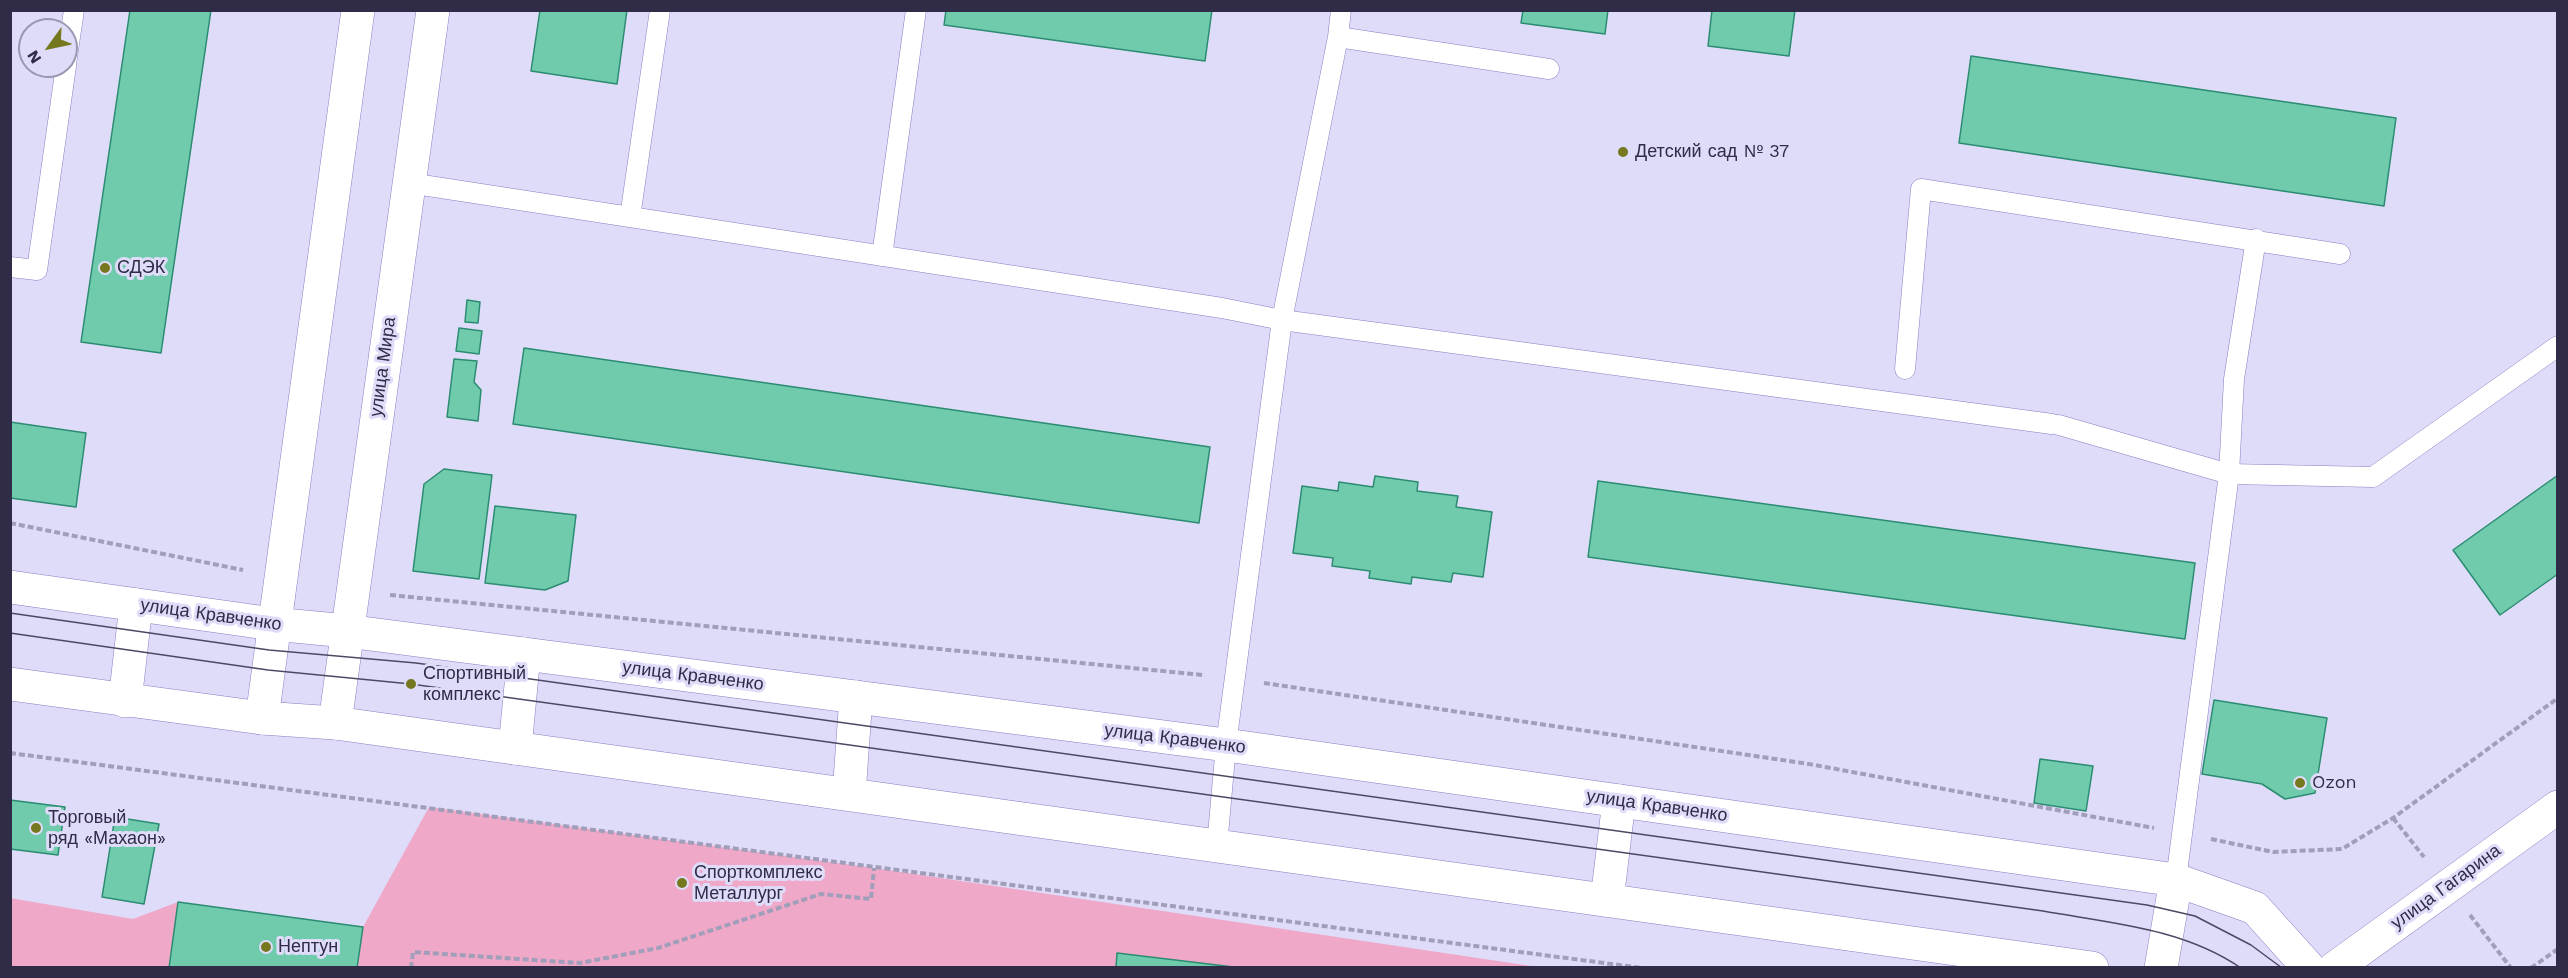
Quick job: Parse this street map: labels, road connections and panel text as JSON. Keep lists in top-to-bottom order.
{
  "streets": {
    "main road": ["улица Мира", "улица Кравченко", "улица Гагарина"]
  },
  "crossings": [
    ["улица Мира", "улица Кравченко"]
  ],
  "places": [
    "Детский сад № 37",
    "СДЭК",
    "Спортивный комплекс",
    "Ozon",
    "Торговый ряд «Махаон»",
    "Спорткомплекс Металлург",
    "Нептун"
  ],
  "north": "bottom left"
}
